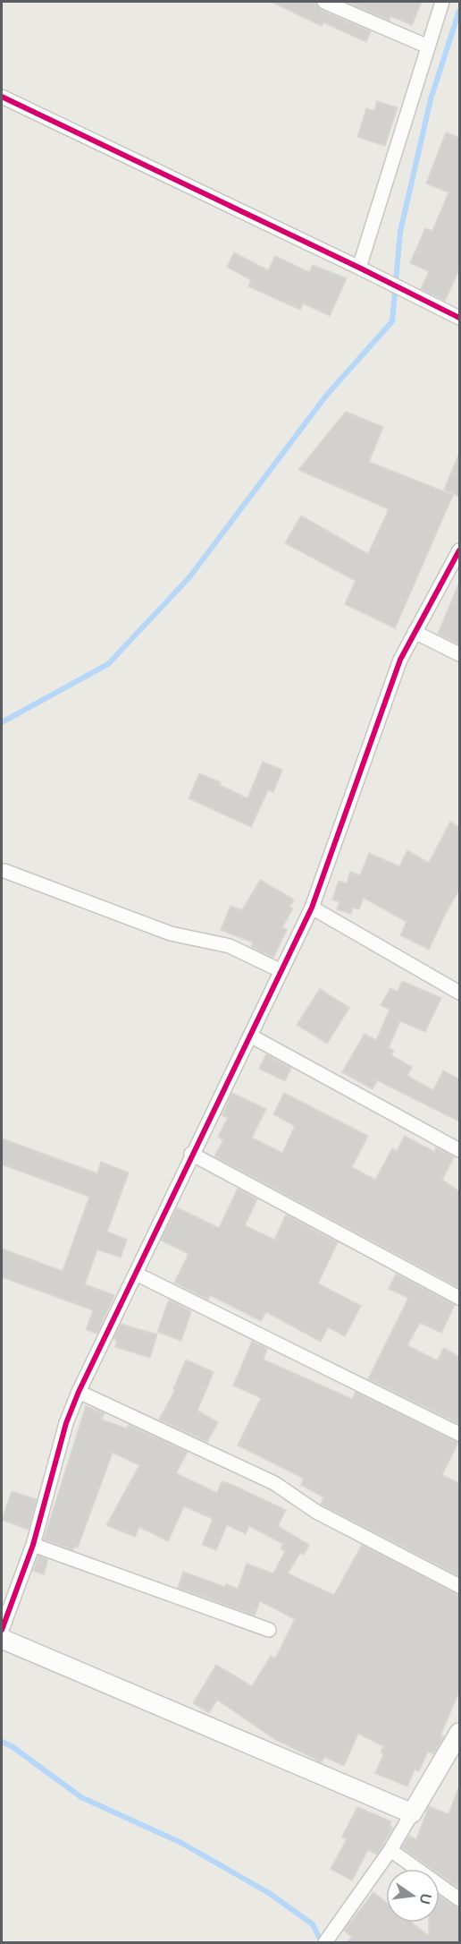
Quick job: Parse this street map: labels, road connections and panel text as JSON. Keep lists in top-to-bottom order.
{
  "north": "right"
}
